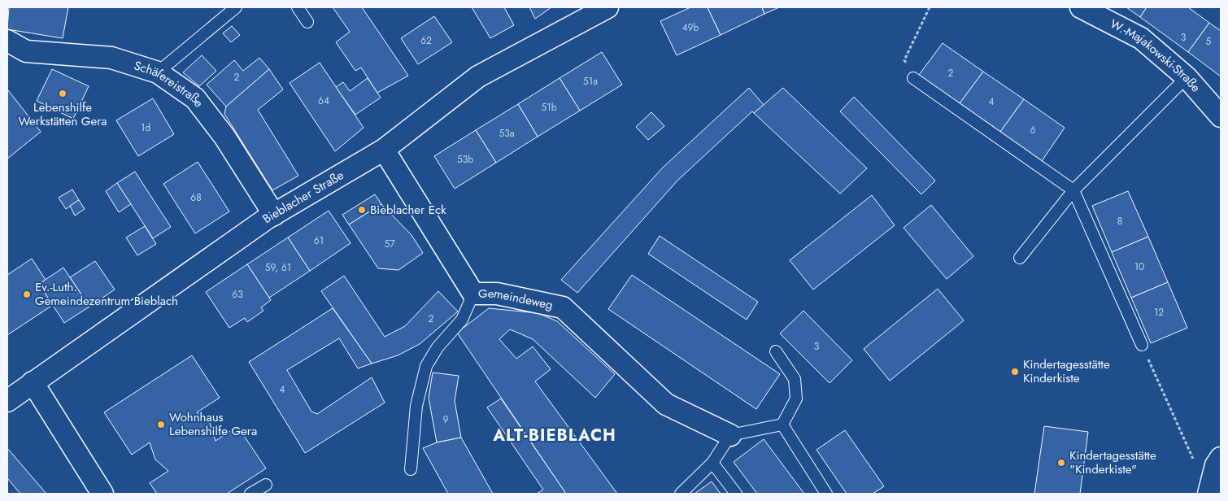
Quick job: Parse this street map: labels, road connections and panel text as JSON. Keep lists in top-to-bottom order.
{
  "streets": {
    "street": [
      "W.-Majakowski-Straße",
      "Schäfereistraße",
      "Bieblacher Straße",
      "Gemeindeweg"
    ]
  },
  "crossings": [
    ["Schäfereistraße", "Bieblacher Straße"],
    ["Bieblacher Straße", "Gemeindeweg"]
  ],
  "districts": ["ALT-BIEBLACH"],
  "places": [
    "Lebenshilfe Werkstätten Gera",
    "Bieblacher Eck",
    "Ev.-Luth. Gemeindezentrum Bieblach",
    "Kindertagesstätte Kinderkiste",
    "Wohnhaus Lebenshilfe Gera",
    "Kindertagesstätte \"Kinderkiste\""
  ],
  "house_numbers": [
    "49b",
    "3",
    "62",
    "5",
    "2",
    "2",
    "51a",
    "64",
    "4",
    "51b",
    "1d",
    "6",
    "53a",
    "53b",
    "68",
    "8",
    "61",
    "57",
    "10",
    "59, 61",
    "63",
    "12",
    "2",
    "3",
    "4",
    "9"
  ]
}
